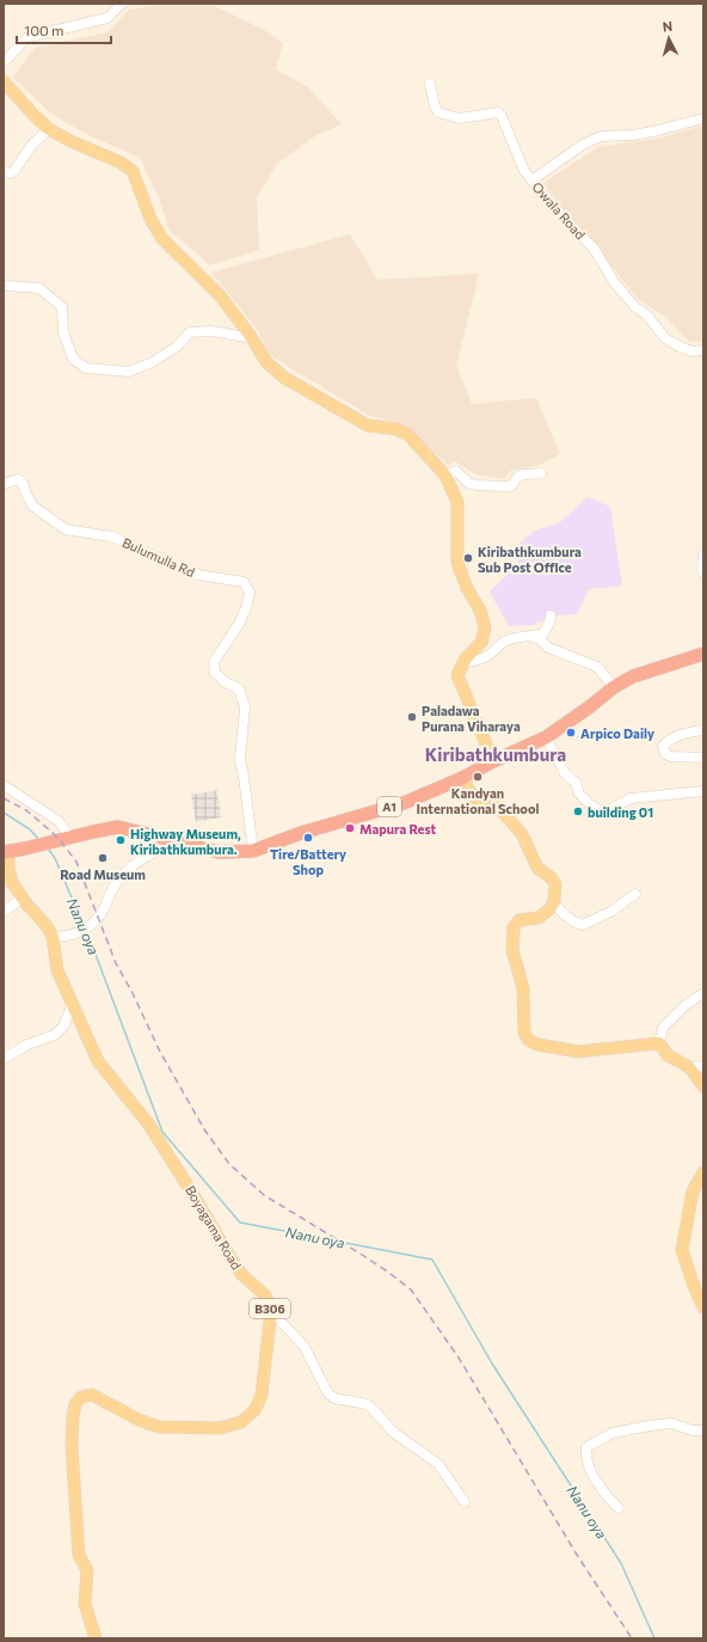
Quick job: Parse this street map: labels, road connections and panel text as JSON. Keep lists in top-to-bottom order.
{
  "streets": {
    "highway": ["A1"],
    "main road": ["Boyagama Road", "B306"],
    "street": ["Owala Road", "Bulumulla Rd"]
  },
  "crossings": [
    ["Bulumulla Rd", "A1"],
    ["A1", "Boyagama Road"],
    ["Boyagama Road", "B306"]
  ],
  "districts": ["Kiribathkumbura"],
  "water": ["Nanu oya"],
  "places": [
    "Kiribathkumbura Sub Post Office",
    "Paladawa Purana Viharaya",
    "Arpico Daily",
    "Kandyan International School",
    "building 01",
    "Mapura Rest",
    "Tire/Battery Shop",
    "Highway Museum, Kiribathkumbura.",
    "Road Museum"
  ],
  "scale_bar": "100 m",
  "north": "top"
}
